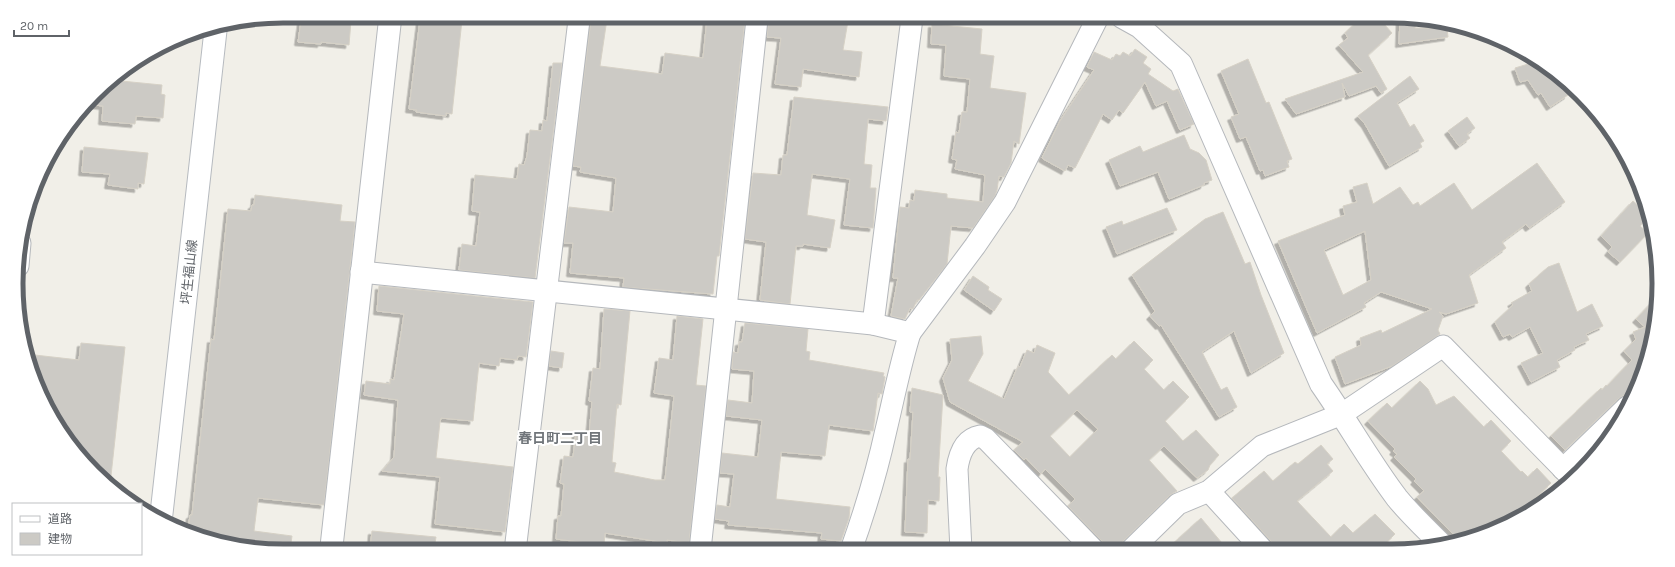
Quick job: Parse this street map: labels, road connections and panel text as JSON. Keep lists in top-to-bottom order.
{
  "streets": {
    "street": ["坪生福山線"]
  },
  "districts": ["春日町二丁目"],
  "legend": ["道路", "建物"],
  "scale_bar": "20 m"
}
